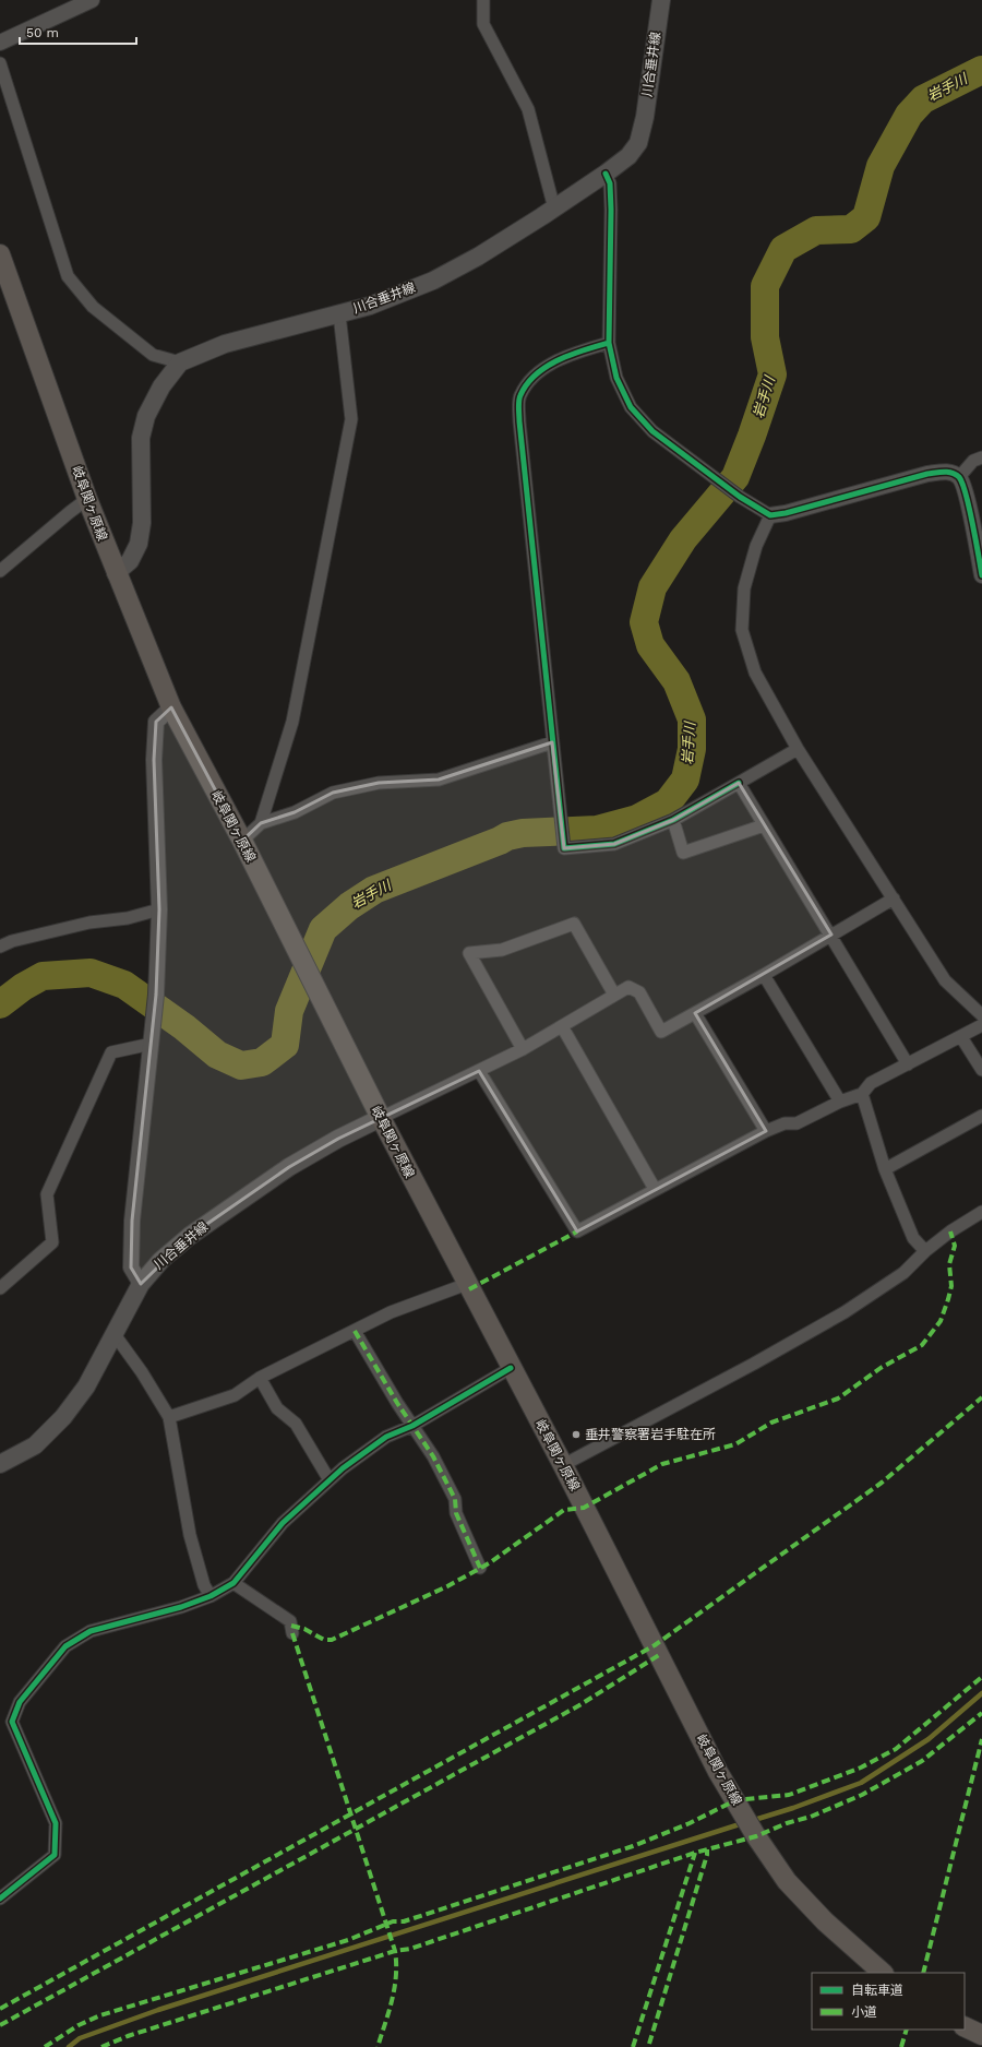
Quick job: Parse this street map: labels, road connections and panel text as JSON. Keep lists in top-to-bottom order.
{
  "streets": {
    "main road": ["川合垂井線", "岐阜関ヶ原線"]
  },
  "crossings": [
    ["川合垂井線", "岐阜関ヶ原線"]
  ],
  "water": ["岩手川"],
  "places": ["垂井警察署岩手駐在所"],
  "legend": ["自転車道", "小道"],
  "scale_bar": "50 m"
}
